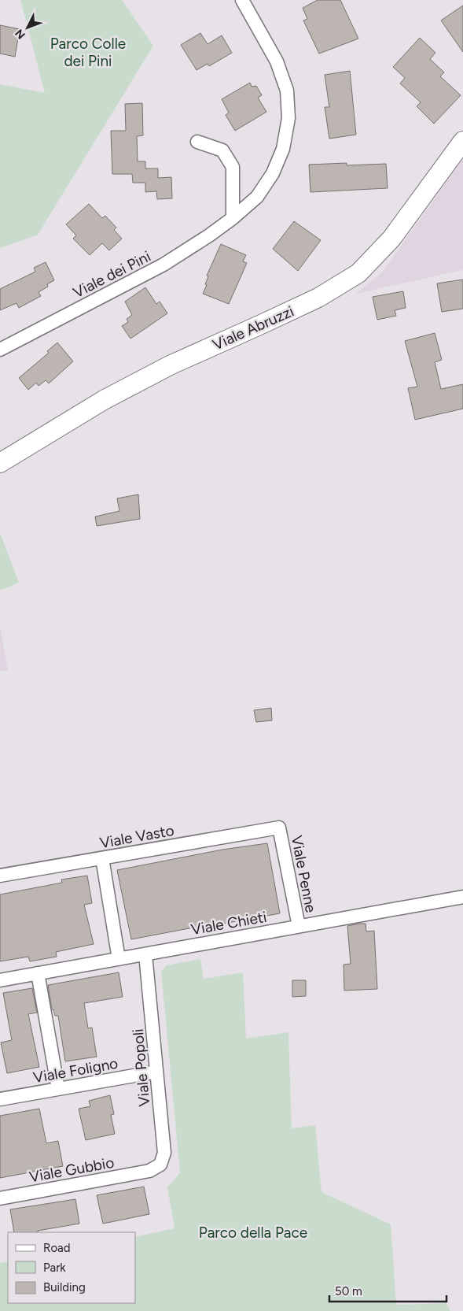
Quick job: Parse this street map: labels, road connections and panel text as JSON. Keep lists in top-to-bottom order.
{
  "streets": {
    "street": [
      "Viale dei Pini",
      "Viale Abruzzi",
      "Viale Vasto",
      "Viale Penne",
      "Viale Chieti",
      "Viale Popoli",
      "Viale Foligno",
      "Viale Gubbio"
    ]
  },
  "crossings": [
    ["Viale Vasto", "Viale Penne"],
    ["Viale Penne", "Viale Chieti"],
    ["Viale Chieti", "Viale Popoli"],
    ["Viale Popoli", "Viale Foligno"],
    ["Viale Popoli", "Viale Gubbio"]
  ],
  "parks": ["Parco Colle dei Pini", "Parco della Pace"],
  "legend": ["Road", "Park", "Building"],
  "scale_bar": "50 m",
  "north": "bottom left"
}
